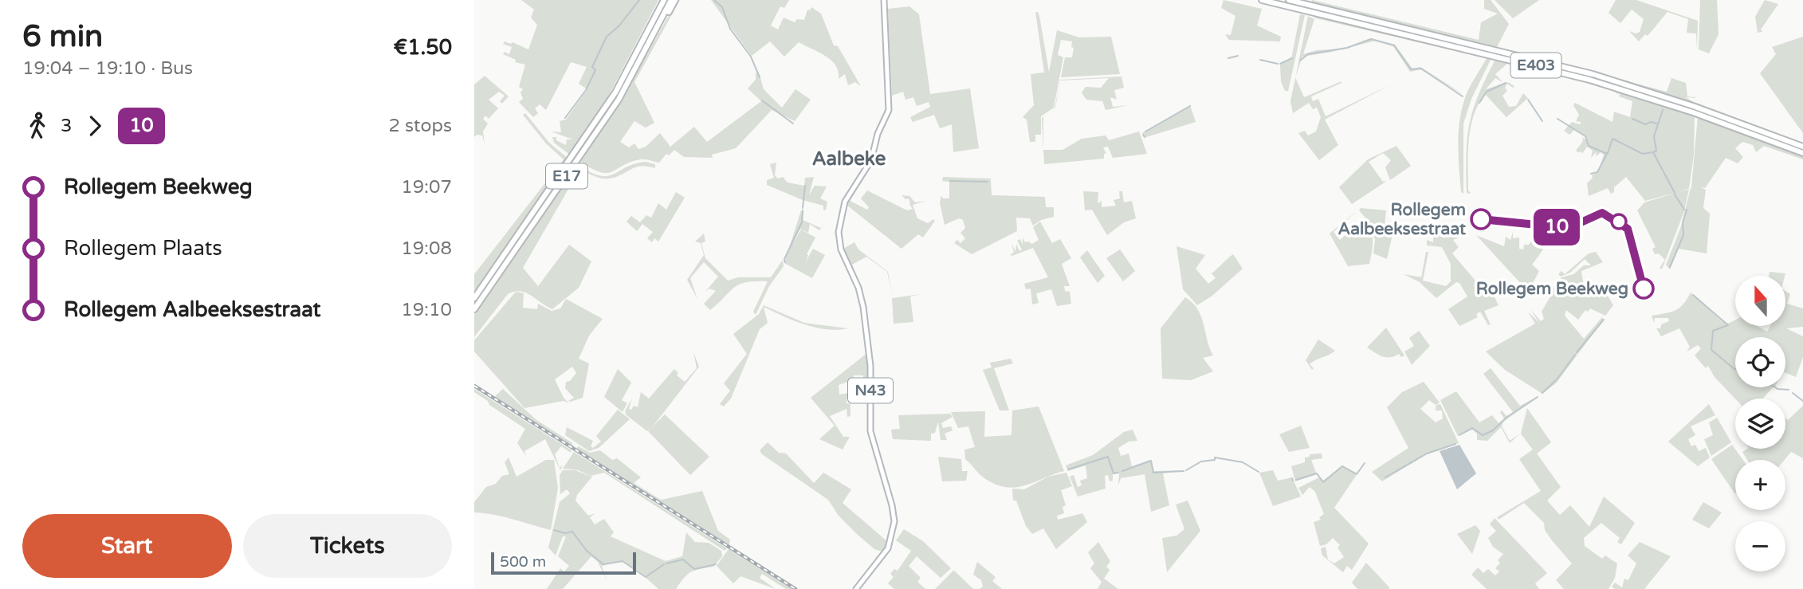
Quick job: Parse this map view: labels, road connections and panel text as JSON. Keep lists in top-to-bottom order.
{
  "streets": {
    "highway": ["E403", "E17"],
    "main road": ["N43"]
  },
  "districts": ["Aalbeke"],
  "places": ["Rollegem Aalbeeksestraat", "Rollegem Beekweg"],
  "lines": ["bus line 10"],
  "scale_bar": "500 m",
  "north": "top",
  "page": {
    "heading": ["6 min", "19:04 – 19:10 · Bus", "€1.50"],
    "on_map": "10",
    "legs": ["3", "10", "2 stops"],
    "list": [
      {
        "name": "Rollegem Beekweg",
        "value": "19:07"
      },
      {
        "name": "Rollegem Plaats",
        "value": "19:08"
      },
      {
        "name": "Rollegem Aalbeeksestraat",
        "value": "19:10"
      }
    ],
    "map_buttons": ["+", "−"],
    "buttons": ["Start", "Tickets"],
    "scale": "500 m"
  }
}
